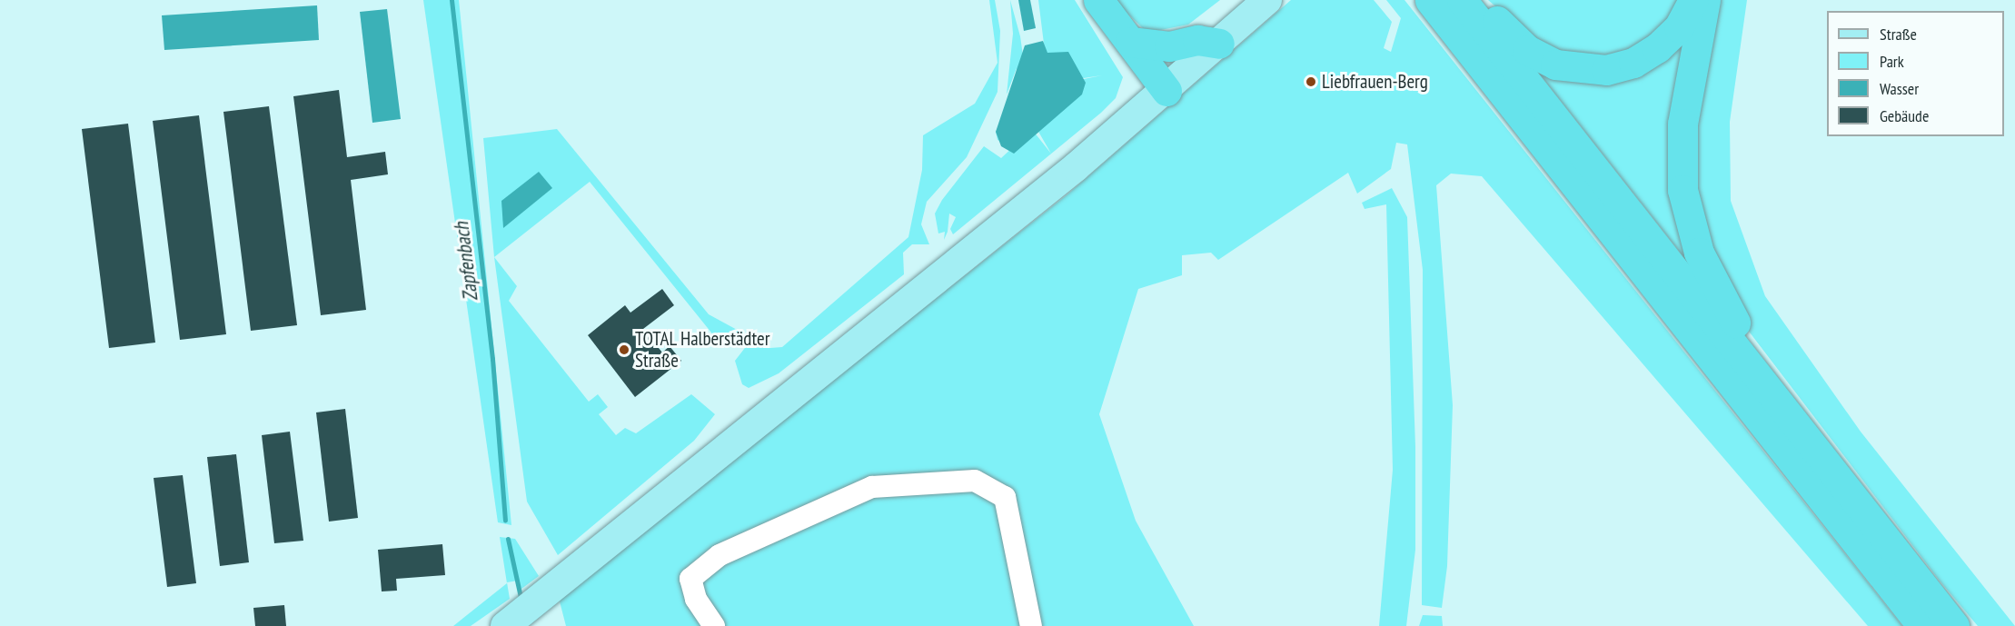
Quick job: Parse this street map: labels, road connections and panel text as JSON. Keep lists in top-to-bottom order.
{
  "water": ["Zapfenbach"],
  "places": ["Liebfrauen-Berg", "TOTAL Halberstädter Straße"],
  "legend": [
    "Straße",
    "Park",
    "Wasser",
    "Gebäude"
  ]
}
